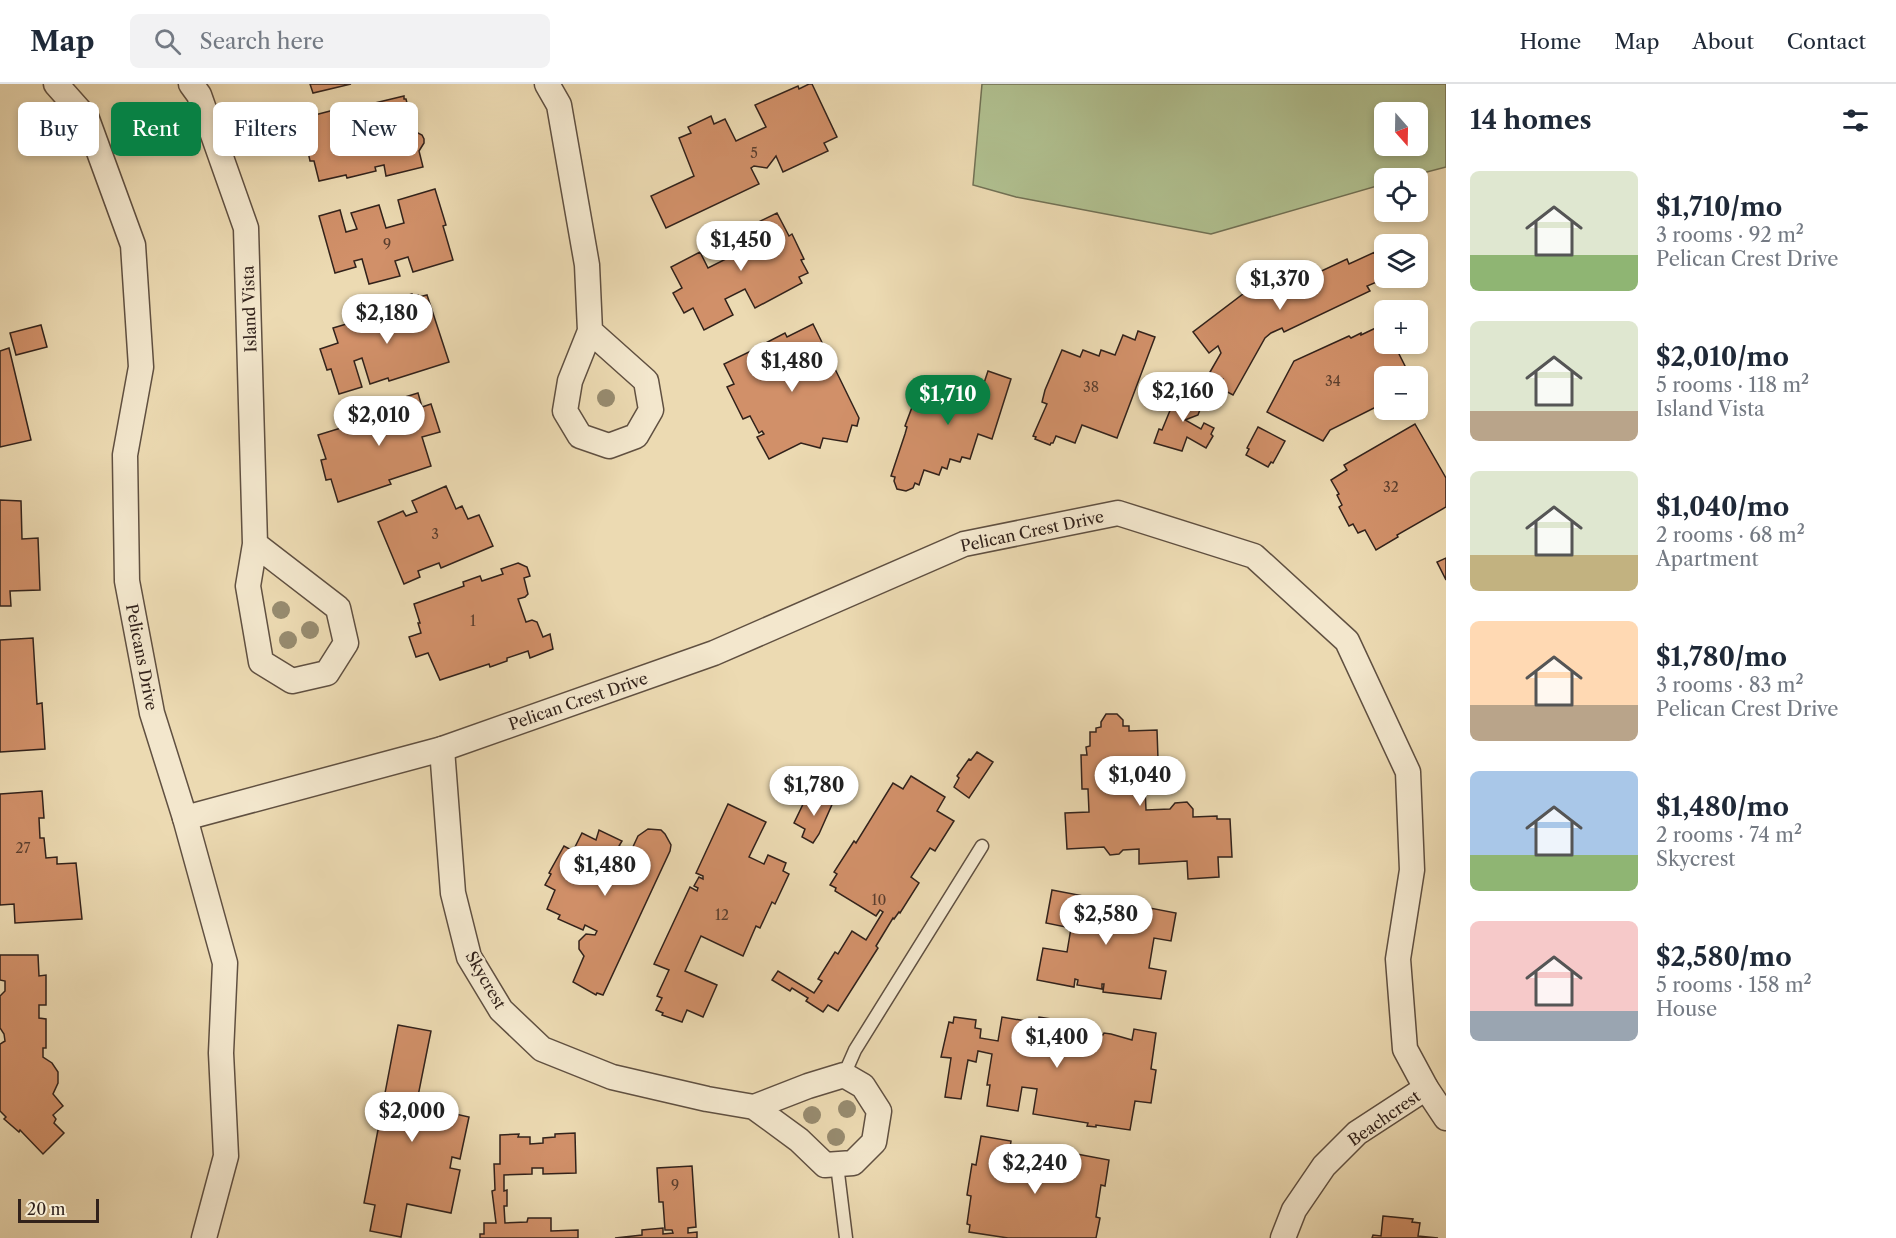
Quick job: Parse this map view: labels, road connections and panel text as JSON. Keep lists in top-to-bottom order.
{
  "streets": {
    "street": [
      "Island Vista",
      "Pelican Crest Drive",
      "Pelicans Drive",
      "Skycrest",
      "Beachcrest"
    ]
  },
  "crossings": [
    ["Pelican Crest Drive", "Pelicans Drive"],
    ["Pelican Crest Drive", "Skycrest"],
    ["Pelican Crest Drive", "Beachcrest"]
  ],
  "house_numbers": [
    "5",
    "9",
    "34",
    "38",
    "32",
    "3",
    "1",
    "27",
    "10",
    "12",
    "9"
  ],
  "scale_bar": "20 m",
  "north": "bottom",
  "page": {
    "header": "Map",
    "search": "Search here",
    "nav": [
      "Home",
      "Map",
      "About",
      "Contact"
    ],
    "heading": "14 homes",
    "map_buttons": ["+", "−"],
    "chip": [
      "Buy",
      "Rent",
      "Filters",
      "New"
    ],
    "list": [
      {
        "name": "$1,710/mo",
        "note": "3 rooms · 92 m² · Pelican Crest Drive"
      },
      {
        "name": "$2,010/mo",
        "note": "5 rooms · 118 m² · Island Vista"
      },
      {
        "name": "$1,040/mo",
        "note": "2 rooms · 68 m² · Apartment"
      },
      {
        "name": "$1,780/mo",
        "note": "3 rooms · 83 m² · Pelican Crest Drive"
      },
      {
        "name": "$1,480/mo",
        "note": "2 rooms · 74 m² · Skycrest"
      },
      {
        "name": "$2,580/mo",
        "note": "5 rooms · 158 m² · House"
      }
    ],
    "price": [
      "$1,450",
      "$1,370",
      "$2,180",
      "$1,480",
      "$2,160",
      "$1,710",
      "$2,010",
      "$1,040",
      "$1,780",
      "$1,480",
      "$2,580",
      "$1,400",
      "$2,000",
      "$2,240"
    ],
    "scale": "20 m"
  }
}
